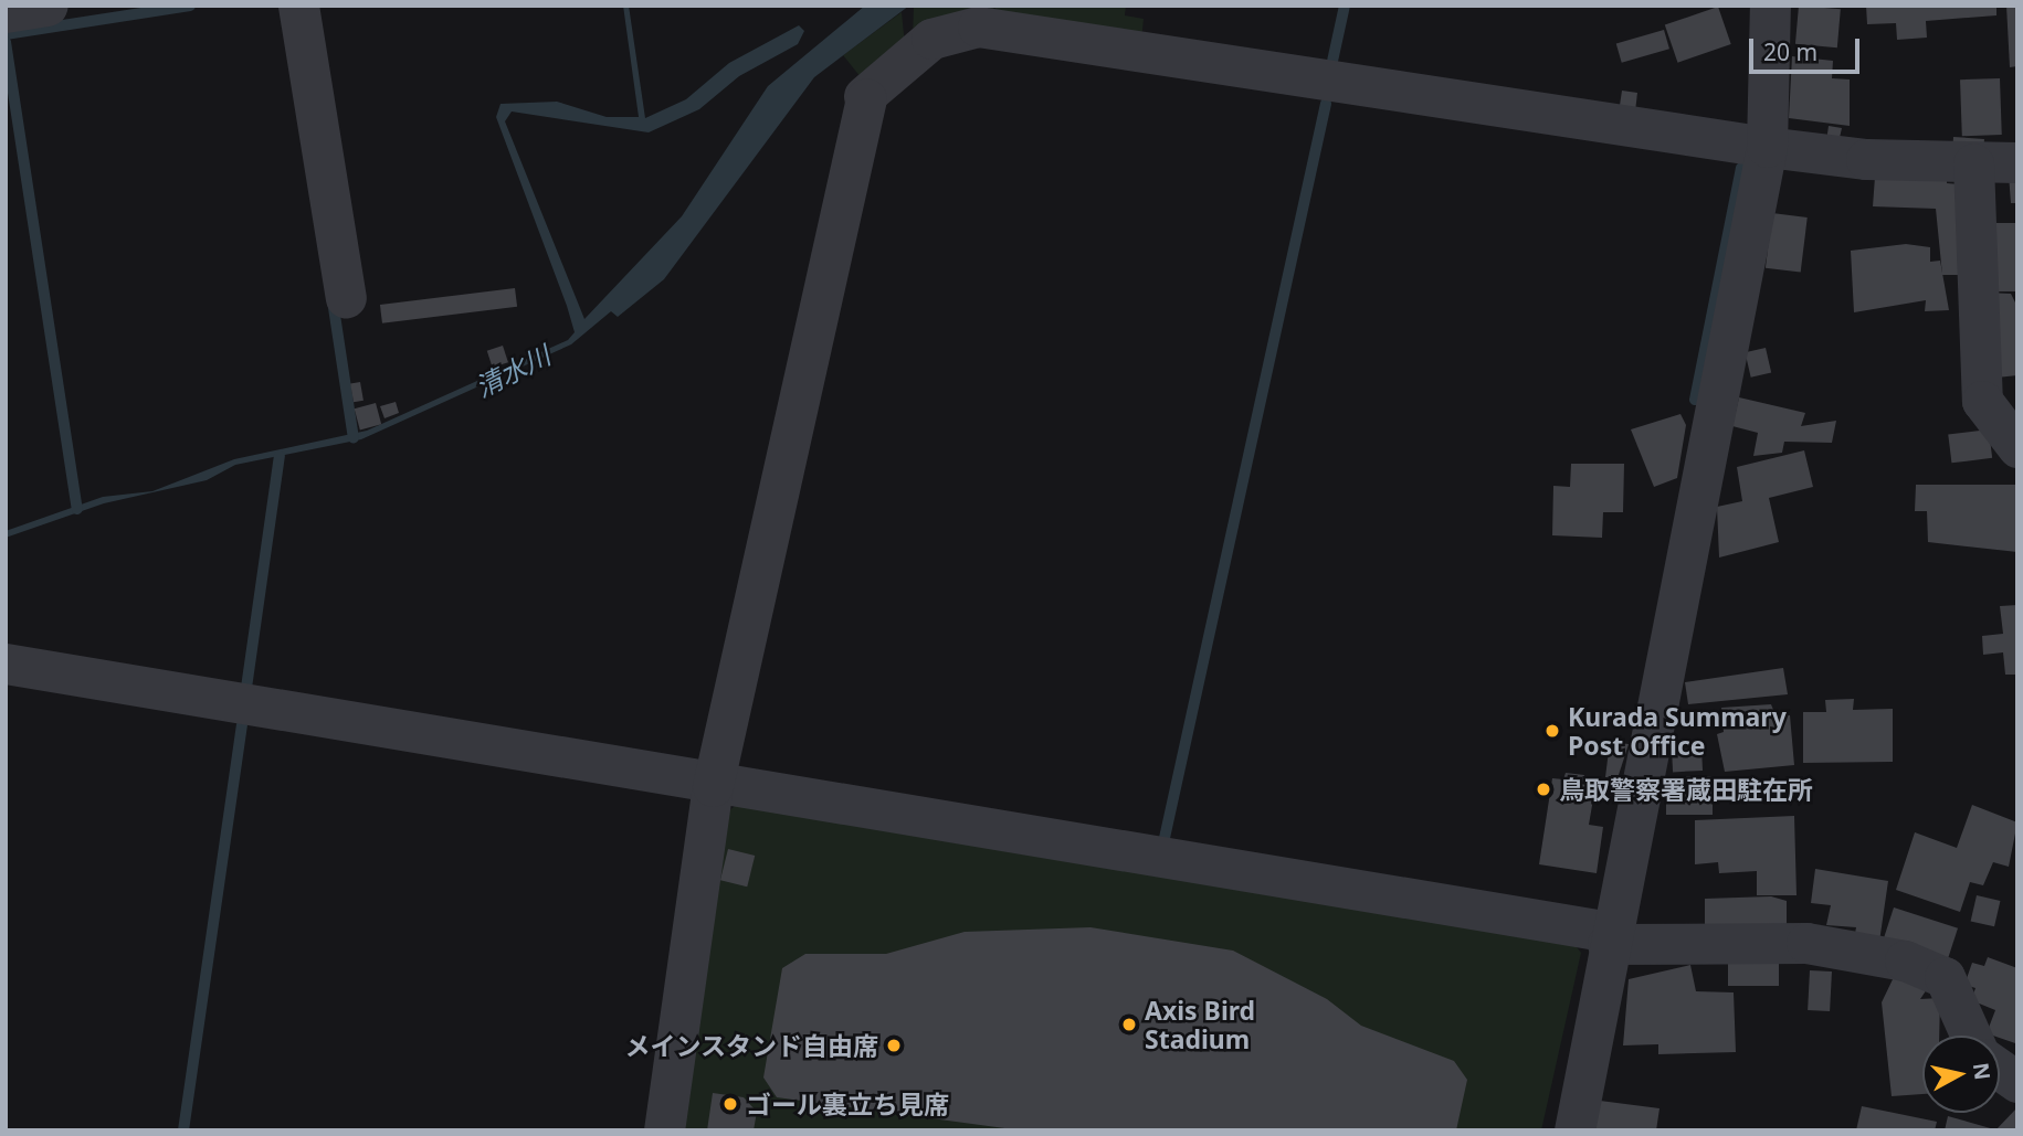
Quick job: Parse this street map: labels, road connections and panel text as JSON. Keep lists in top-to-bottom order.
{
  "water": ["清水川"],
  "places": [
    "Kurada Summary Post Office",
    "鳥取警察署蔵田駐在所",
    "Axis Bird Stadium",
    "メインスタンド自由席",
    "ゴール裏立ち見席"
  ],
  "scale_bar": "20 m",
  "north": "right"
}
